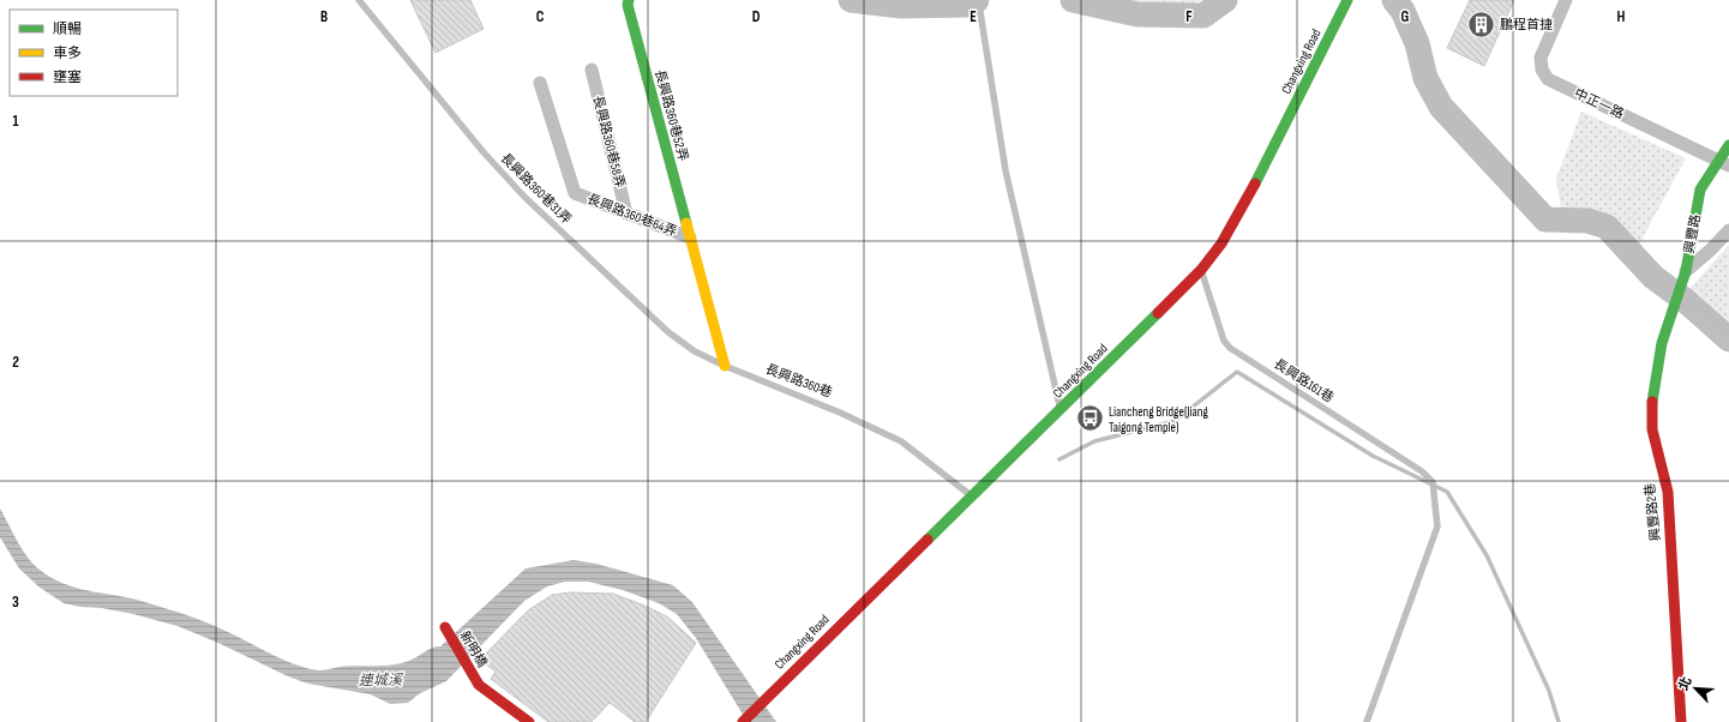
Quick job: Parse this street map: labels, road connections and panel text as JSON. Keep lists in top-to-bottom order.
{
  "streets": {
    "street": [
      "Changxing Road",
      "中正一路",
      "長興路360巷52弄",
      "長興路360巷58弄",
      "長興路360巷64弄",
      "興豐路",
      "興豐路2巷",
      "新明橋"
    ],
    "lane": ["長興路360巷31弄", "長興路360巷", "長興路161巷"]
  },
  "crossings": [
    ["Changxing Road", "長興路360巷"],
    ["Changxing Road", "長興路161巷"],
    ["中正一路", "興豐路"],
    ["長興路360巷52弄", "長興路360巷64弄"],
    ["長興路360巷58弄", "長興路360巷64弄"],
    ["長興路360巷31弄", "長興路360巷"],
    ["興豐路", "興豐路2巷"]
  ],
  "water": ["連城溪"],
  "places": {
    "building": ["鵬程首捷"],
    "bus stop": ["Liancheng Bridge(Jiang Taigong Temple)"]
  },
  "legend": ["順暢", "車多", "壅塞"],
  "north": "top left",
  "grid": {
    "columns": [
      "B",
      "C",
      "D",
      "E",
      "F",
      "G",
      "H"
    ],
    "rows": ["1", "2", "3"]
  }
}
